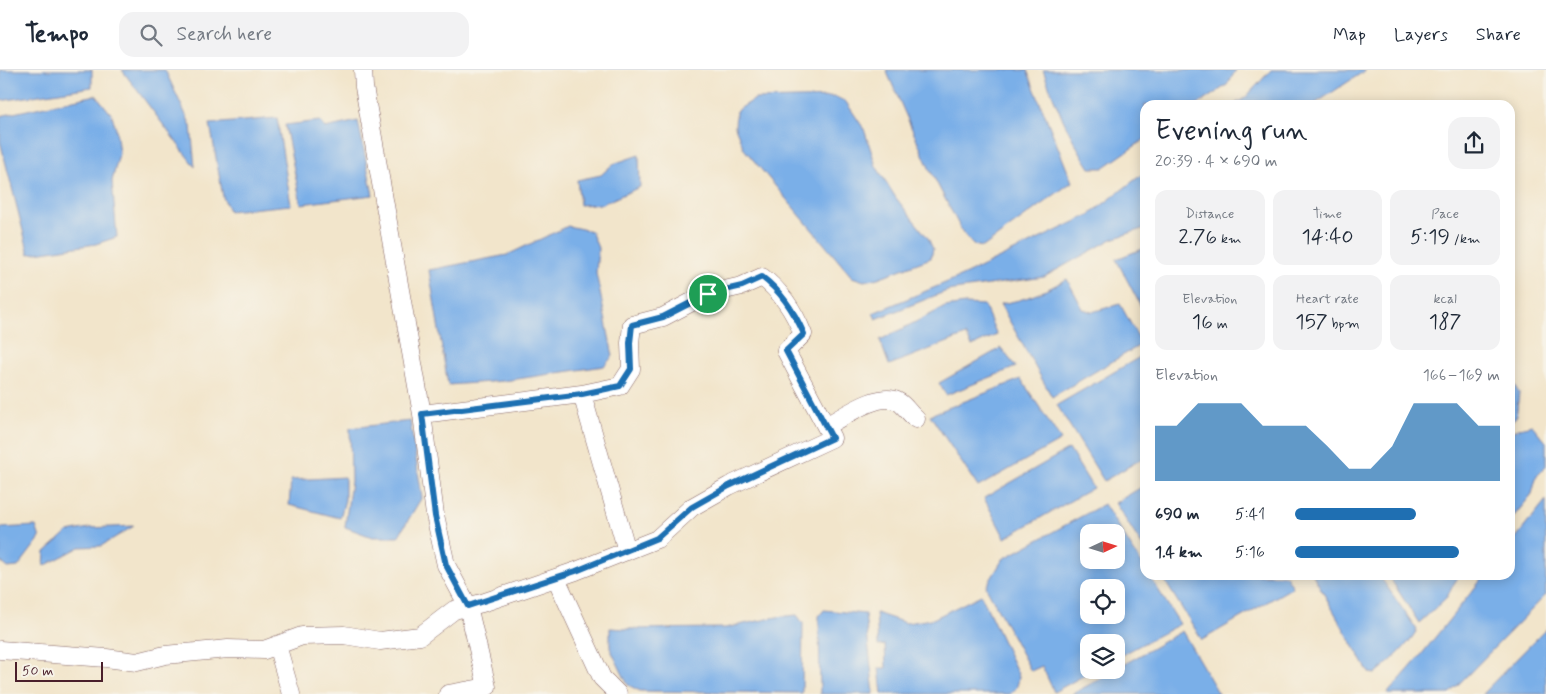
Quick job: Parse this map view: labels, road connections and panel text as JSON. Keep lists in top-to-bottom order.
{
  "scale_bar": "50 m",
  "north": "right",
  "page": {
    "header": "Tempo",
    "search": "Search here",
    "nav": ["Map", "Layers", "Share"],
    "heading": ["Evening run", "20:39 · 4 × 690 m"],
    "stats": [
      ["Distance", "2.76 km"],
      ["Time", "14:40"],
      ["Pace", "5:19 /km"],
      ["Elevation", "16 m"],
      ["Heart rate", "157 bpm"],
      ["kcal", "187"]
    ],
    "chart": ["Elevation", "166–169 m"],
    "list": [
      {
        "name": "690 m",
        "note": "5:41"
      },
      {
        "name": "1.4 km",
        "note": "5:16"
      }
    ],
    "scale": "50 m"
  }
}
